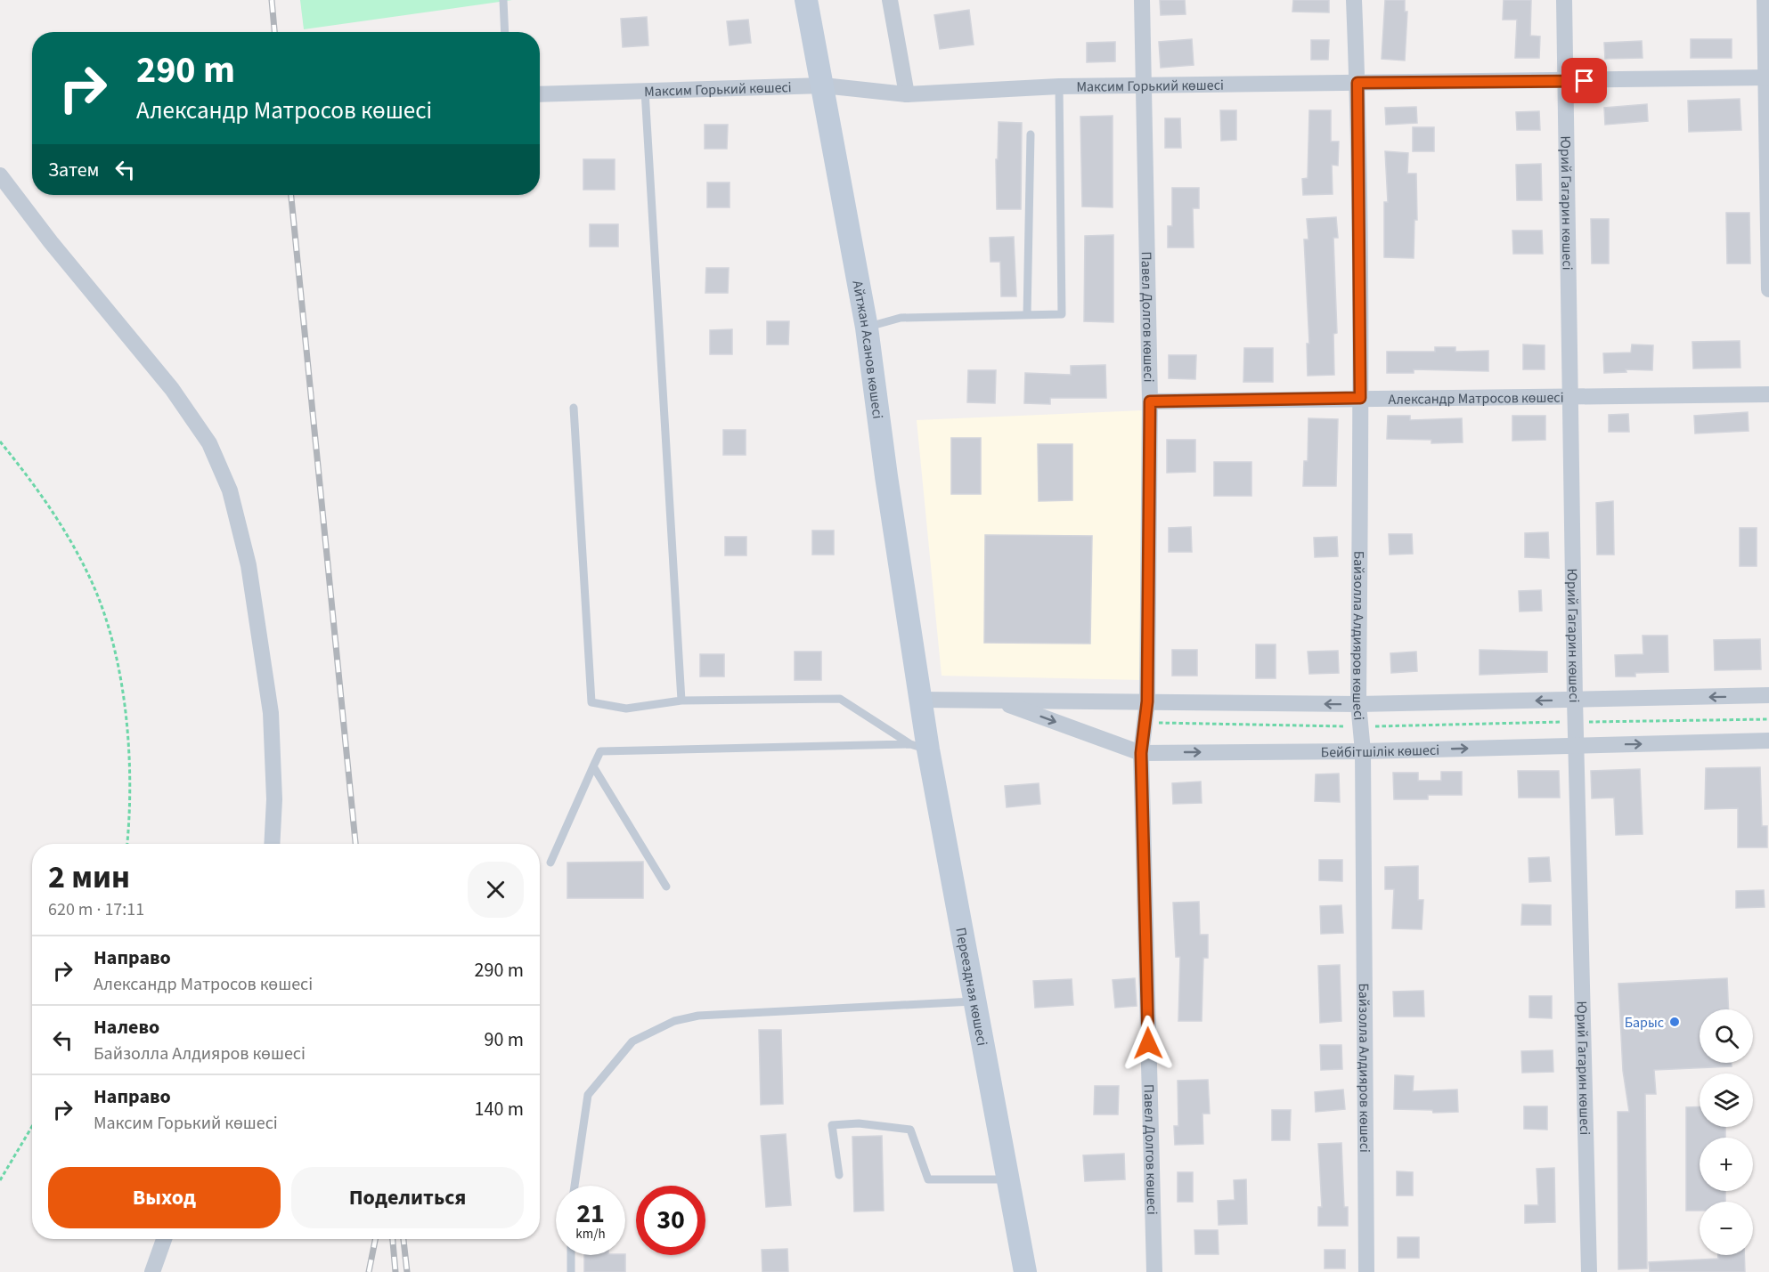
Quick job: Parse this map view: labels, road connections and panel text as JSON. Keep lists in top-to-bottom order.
{
  "streets": {
    "street": [
      "Максим Горький көшесі",
      "Юрий Гагарин көшесі",
      "Павел Долгов көшесі",
      "Айтжан Асанов көшесі",
      "Александр Матросов көшесі",
      "Байзолла Алдияров көшесі",
      "Бейбітшілік көшесі",
      "Переездная көшесі"
    ]
  },
  "crossings": [
    ["Максим Горький көшесі", "Юрий Гагарин көшесі"],
    ["Максим Горький көшесі", "Павел Долгов көшесі"],
    ["Максим Горький көшесі", "Айтжан Асанов көшесі"],
    ["Максим Горький көшесі", "Байзолла Алдияров көшесі"],
    ["Юрий Гагарин көшесі", "Александр Матросов көшесі"],
    ["Юрий Гагарин көшесі", "Бейбітшілік көшесі"],
    ["Павел Долгов көшесі", "Александр Матросов көшесі"],
    ["Павел Долгов көшесі", "Бейбітшілік көшесі"],
    ["Айтжан Асанов көшесі", "Бейбітшілік көшесі"],
    ["Айтжан Асанов көшесі", "Переездная көшесі"],
    ["Александр Матросов көшесі", "Байзолла Алдияров көшесі"],
    ["Байзолла Алдияров көшесі", "Бейбітшілік көшесі"],
    ["Бейбітшілік көшесі", "Переездная көшесі"]
  ],
  "places": ["Барыс"],
  "page": {
    "turn": ["290 m", "Александр Матросов көшесі"],
    "then": "Затем",
    "heading": ["2 мин", "620 m · 17:11"],
    "list": [
      {
        "name": "Направо",
        "note": "Александр Матросов көшесі",
        "value": "290 m"
      },
      {
        "name": "Налево",
        "note": "Байзолла Алдияров көшесі",
        "value": "90 m"
      },
      {
        "name": "Направо",
        "note": "Максим Горький көшесі",
        "value": "140 m"
      }
    ],
    "map_buttons": ["+", "−"],
    "buttons": ["Выход", "Поделиться"],
    "speed": "21 km/h",
    "limit": "30"
  }
}
